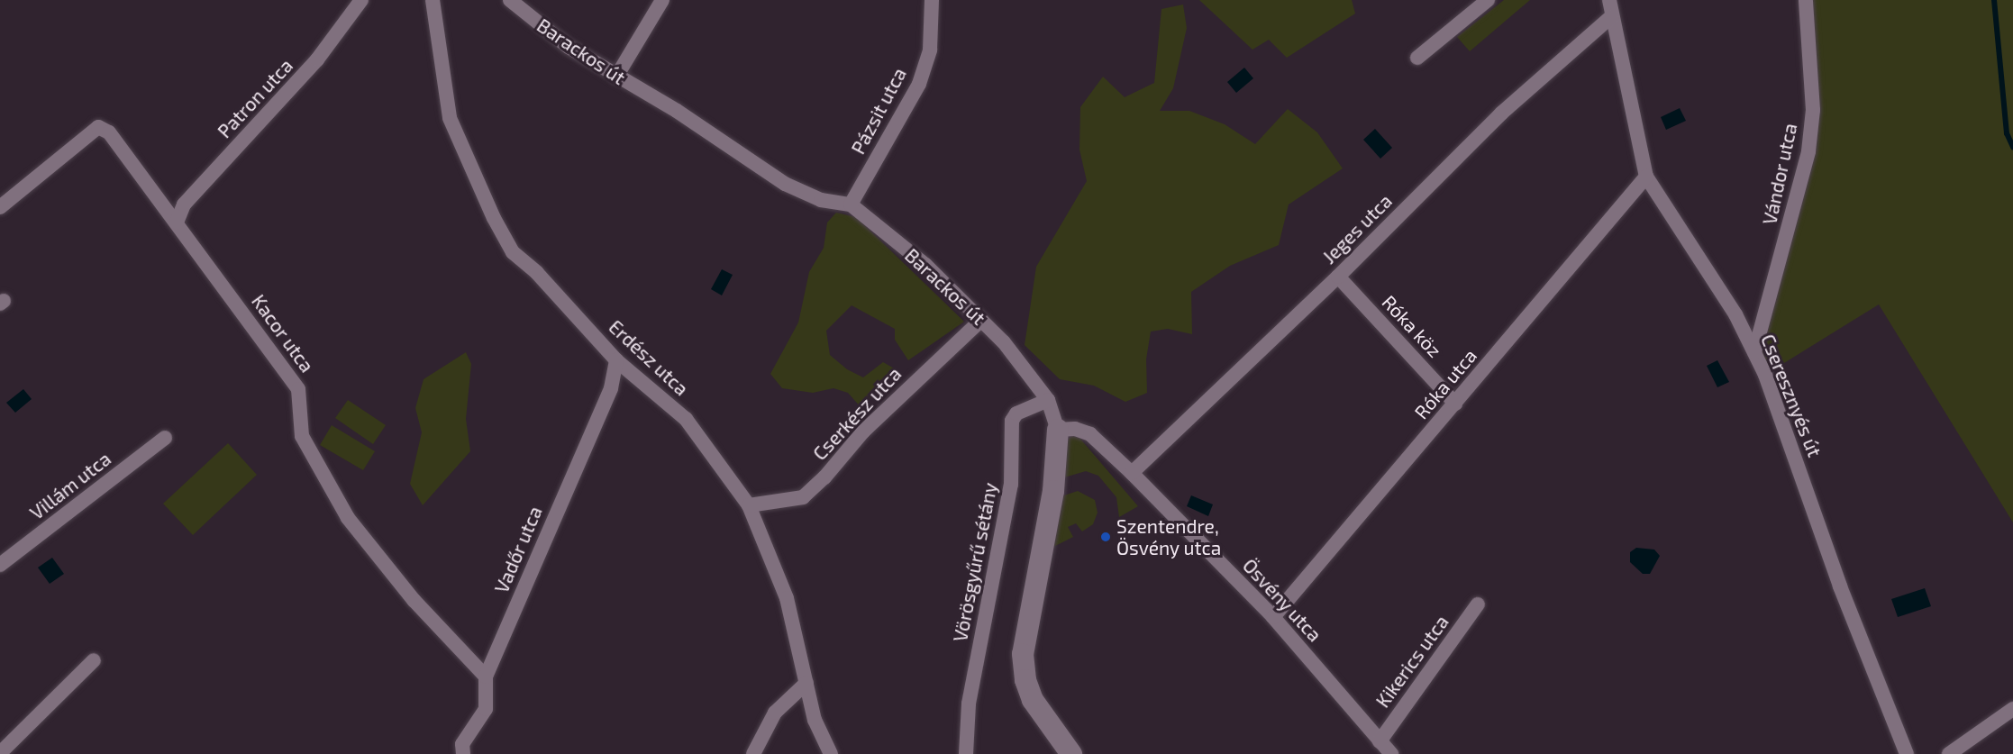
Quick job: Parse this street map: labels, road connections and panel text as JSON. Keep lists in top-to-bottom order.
{
  "streets": {
    "street": [
      "Barackos út",
      "Patron utca",
      "Pázsit utca",
      "Vándor utca",
      "Jeges utca",
      "Róka köz",
      "Kacor utca",
      "Erdész utca",
      "Róka utca",
      "Cseresznyés út",
      "Cserkész utca",
      "Villám utca",
      "Vadőr utca",
      "Vörösgyűrű sétány",
      "Ösvény utca",
      "Kikerics utca"
    ]
  },
  "crossings": [
    ["Barackos út", "Pázsit utca"],
    ["Barackos út", "Cserkész utca"],
    ["Barackos út", "Vörösgyűrű sétány"],
    ["Barackos út", "Ösvény utca"],
    ["Patron utca", "Kacor utca"],
    ["Vándor utca", "Cseresznyés út"],
    ["Jeges utca", "Róka köz"],
    ["Jeges utca", "Cseresznyés út"],
    ["Jeges utca", "Ösvény utca"],
    ["Róka köz", "Róka utca"],
    ["Kacor utca", "Vadőr utca"],
    ["Erdész utca", "Cserkész utca"],
    ["Erdész utca", "Vadőr utca"],
    ["Róka utca", "Cseresznyés út"],
    ["Róka utca", "Ösvény utca"],
    ["Ösvény utca", "Kikerics utca"]
  ],
  "places": ["Szentendre, Ösvény utca"]
}
